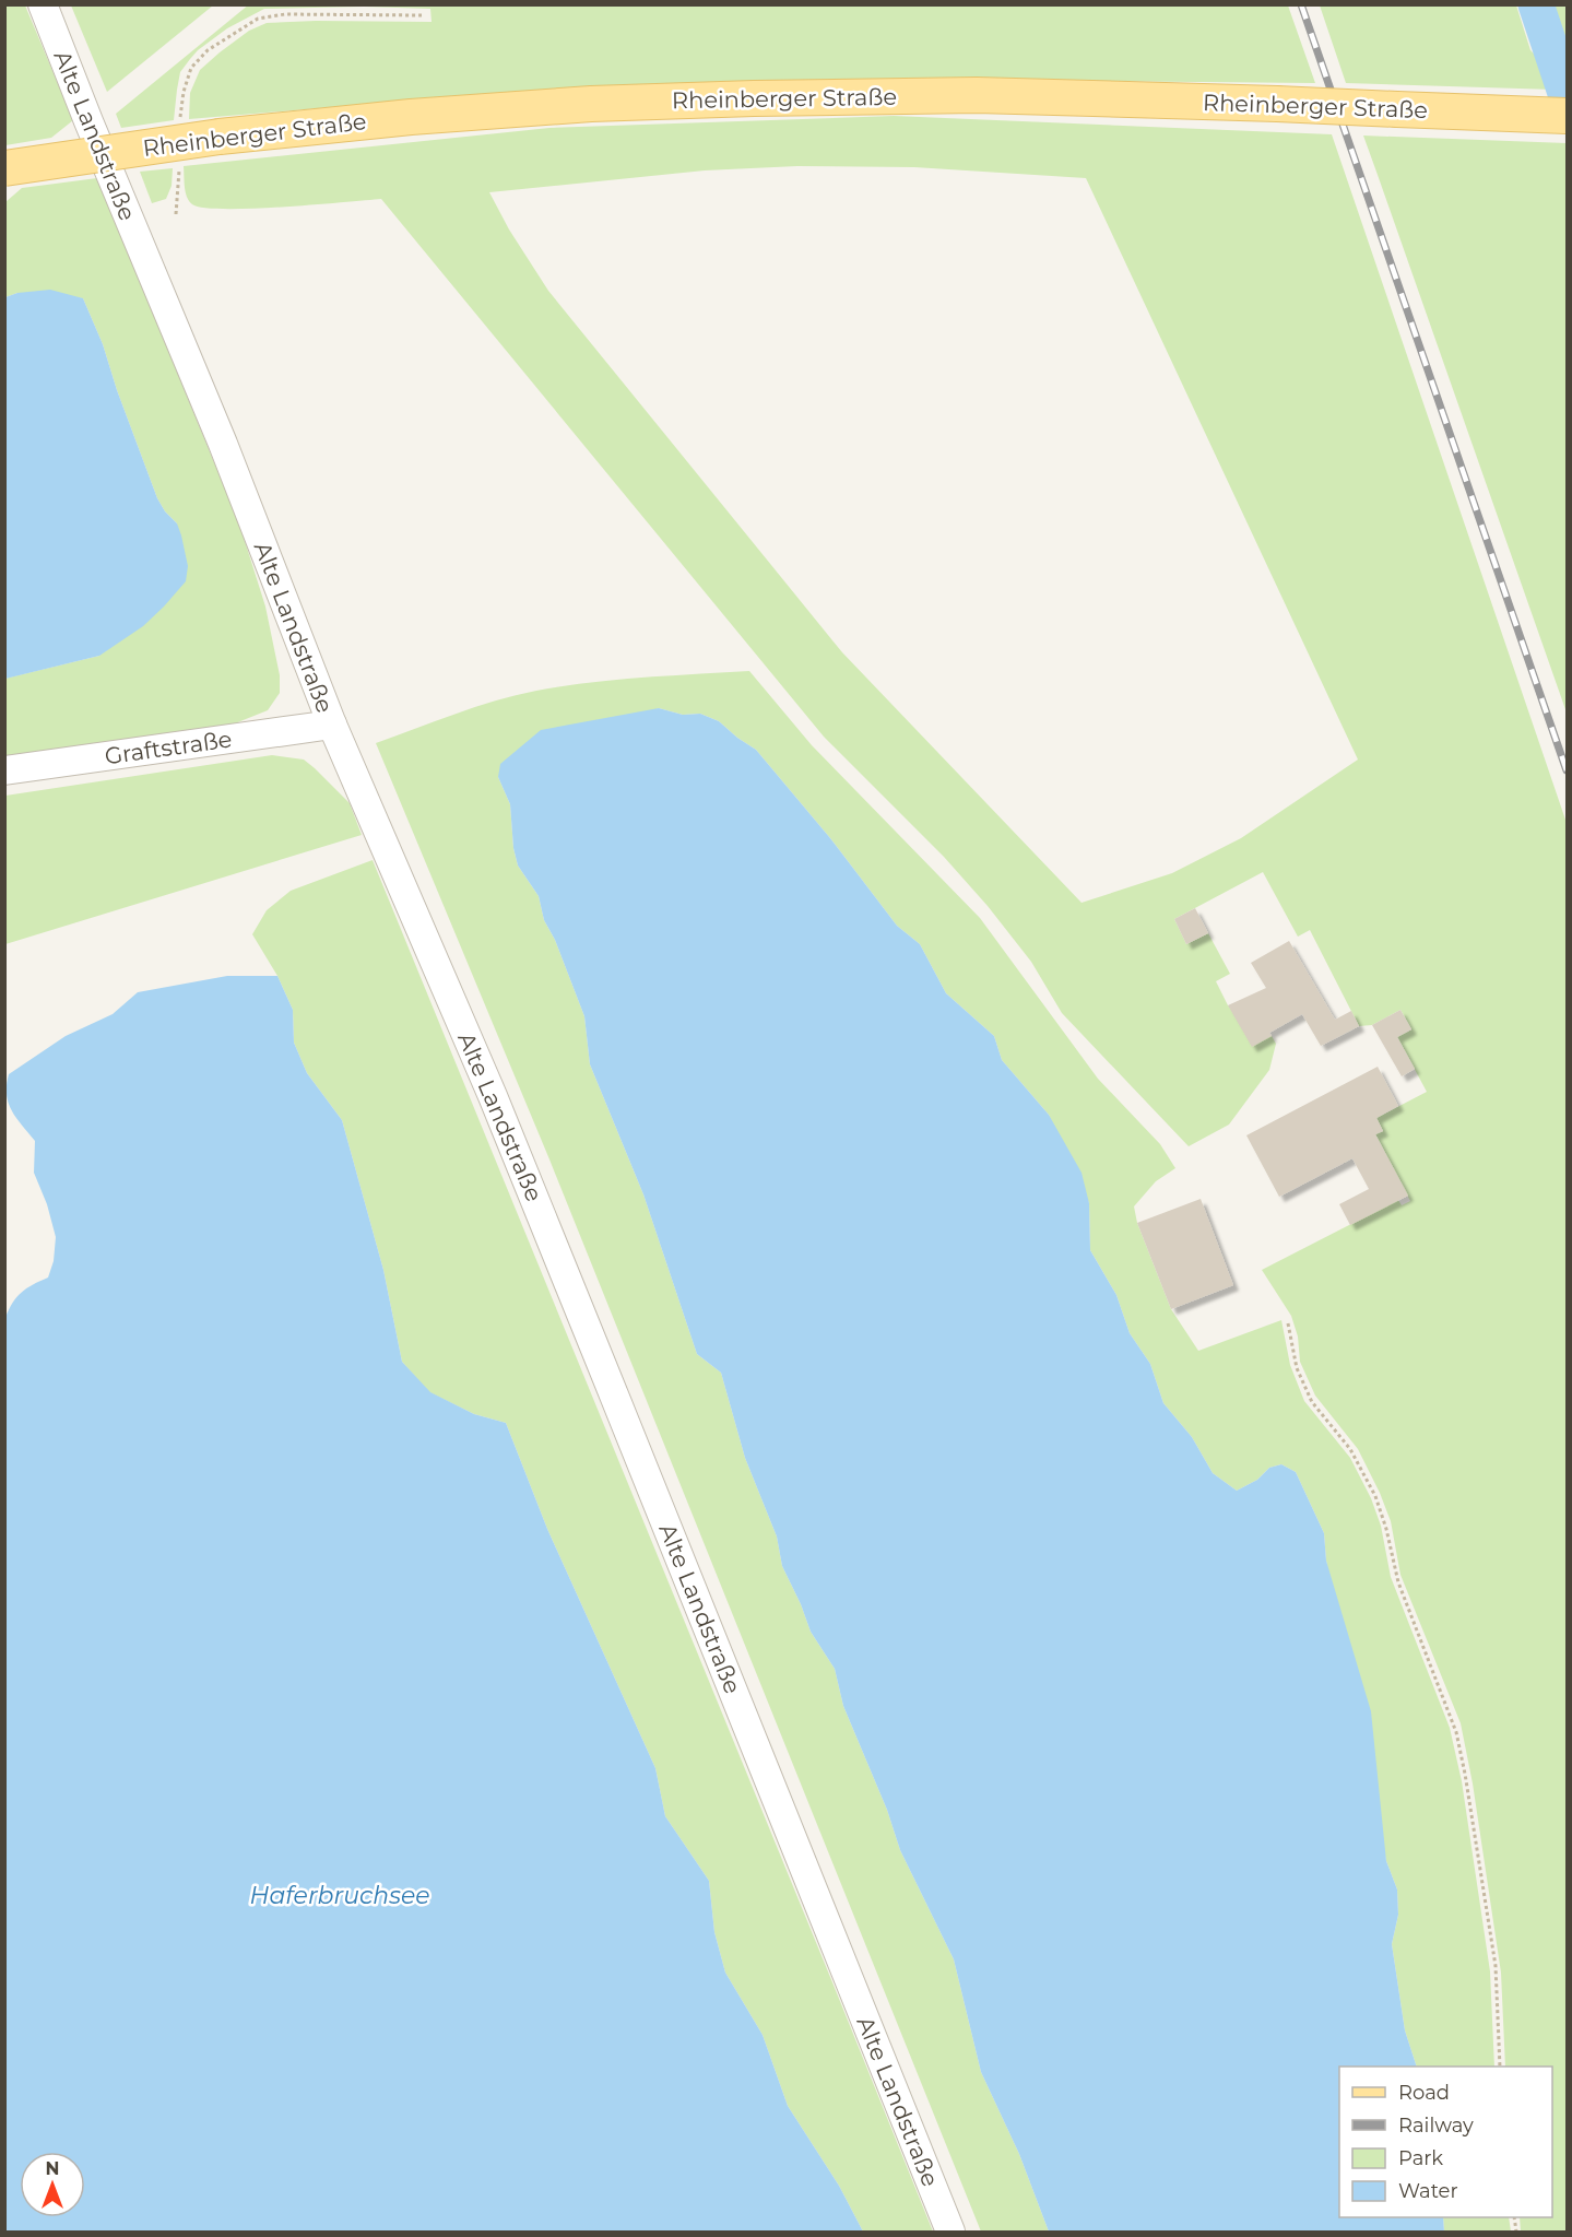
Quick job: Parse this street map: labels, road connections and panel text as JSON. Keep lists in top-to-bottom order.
{
  "streets": {
    "main road": ["Rheinberger Straße"],
    "street": ["Alte Landstraße", "Graftstraße"]
  },
  "crossings": [
    ["Alte Landstraße", "Graftstraße"]
  ],
  "water": ["Haferbruchsee"],
  "legend": [
    "Road",
    "Railway",
    "Park",
    "Water"
  ],
  "north": "top"
}
